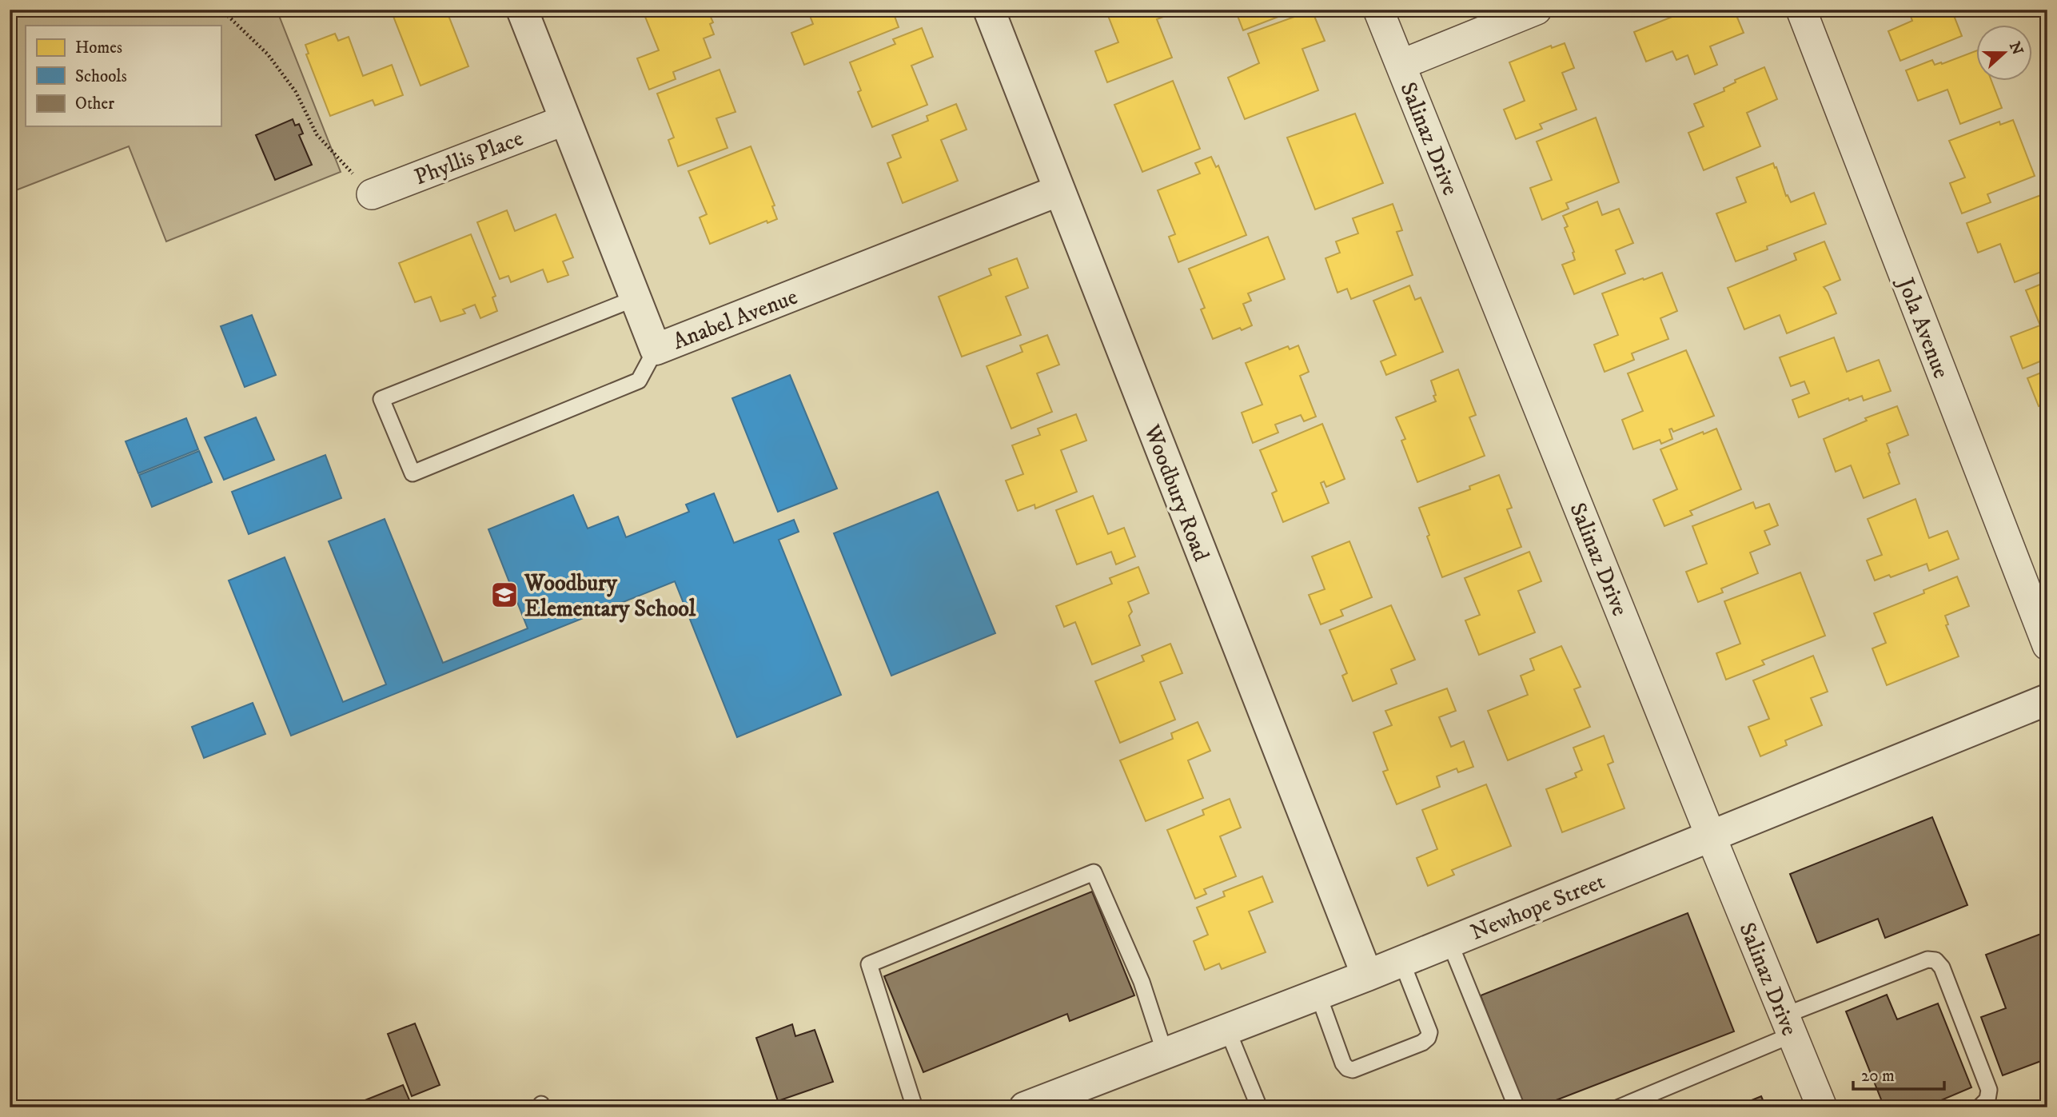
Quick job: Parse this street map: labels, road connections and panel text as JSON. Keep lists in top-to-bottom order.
{
  "streets": {
    "street": [
      "Salinaz Drive",
      "Phyllis Place",
      "Anabel Avenue",
      "Jola Avenue",
      "Woodbury Road",
      "Newhope Street"
    ]
  },
  "crossings": [
    ["Salinaz Drive", "Newhope Street"],
    ["Phyllis Place", "Anabel Avenue"],
    ["Anabel Avenue", "Woodbury Road"],
    ["Woodbury Road", "Newhope Street"]
  ],
  "places": {
    "school or university": ["Woodbury Elementary School"]
  },
  "legend": ["Homes", "Schools", "Other"],
  "scale_bar": "20 m",
  "north": "right"
}
